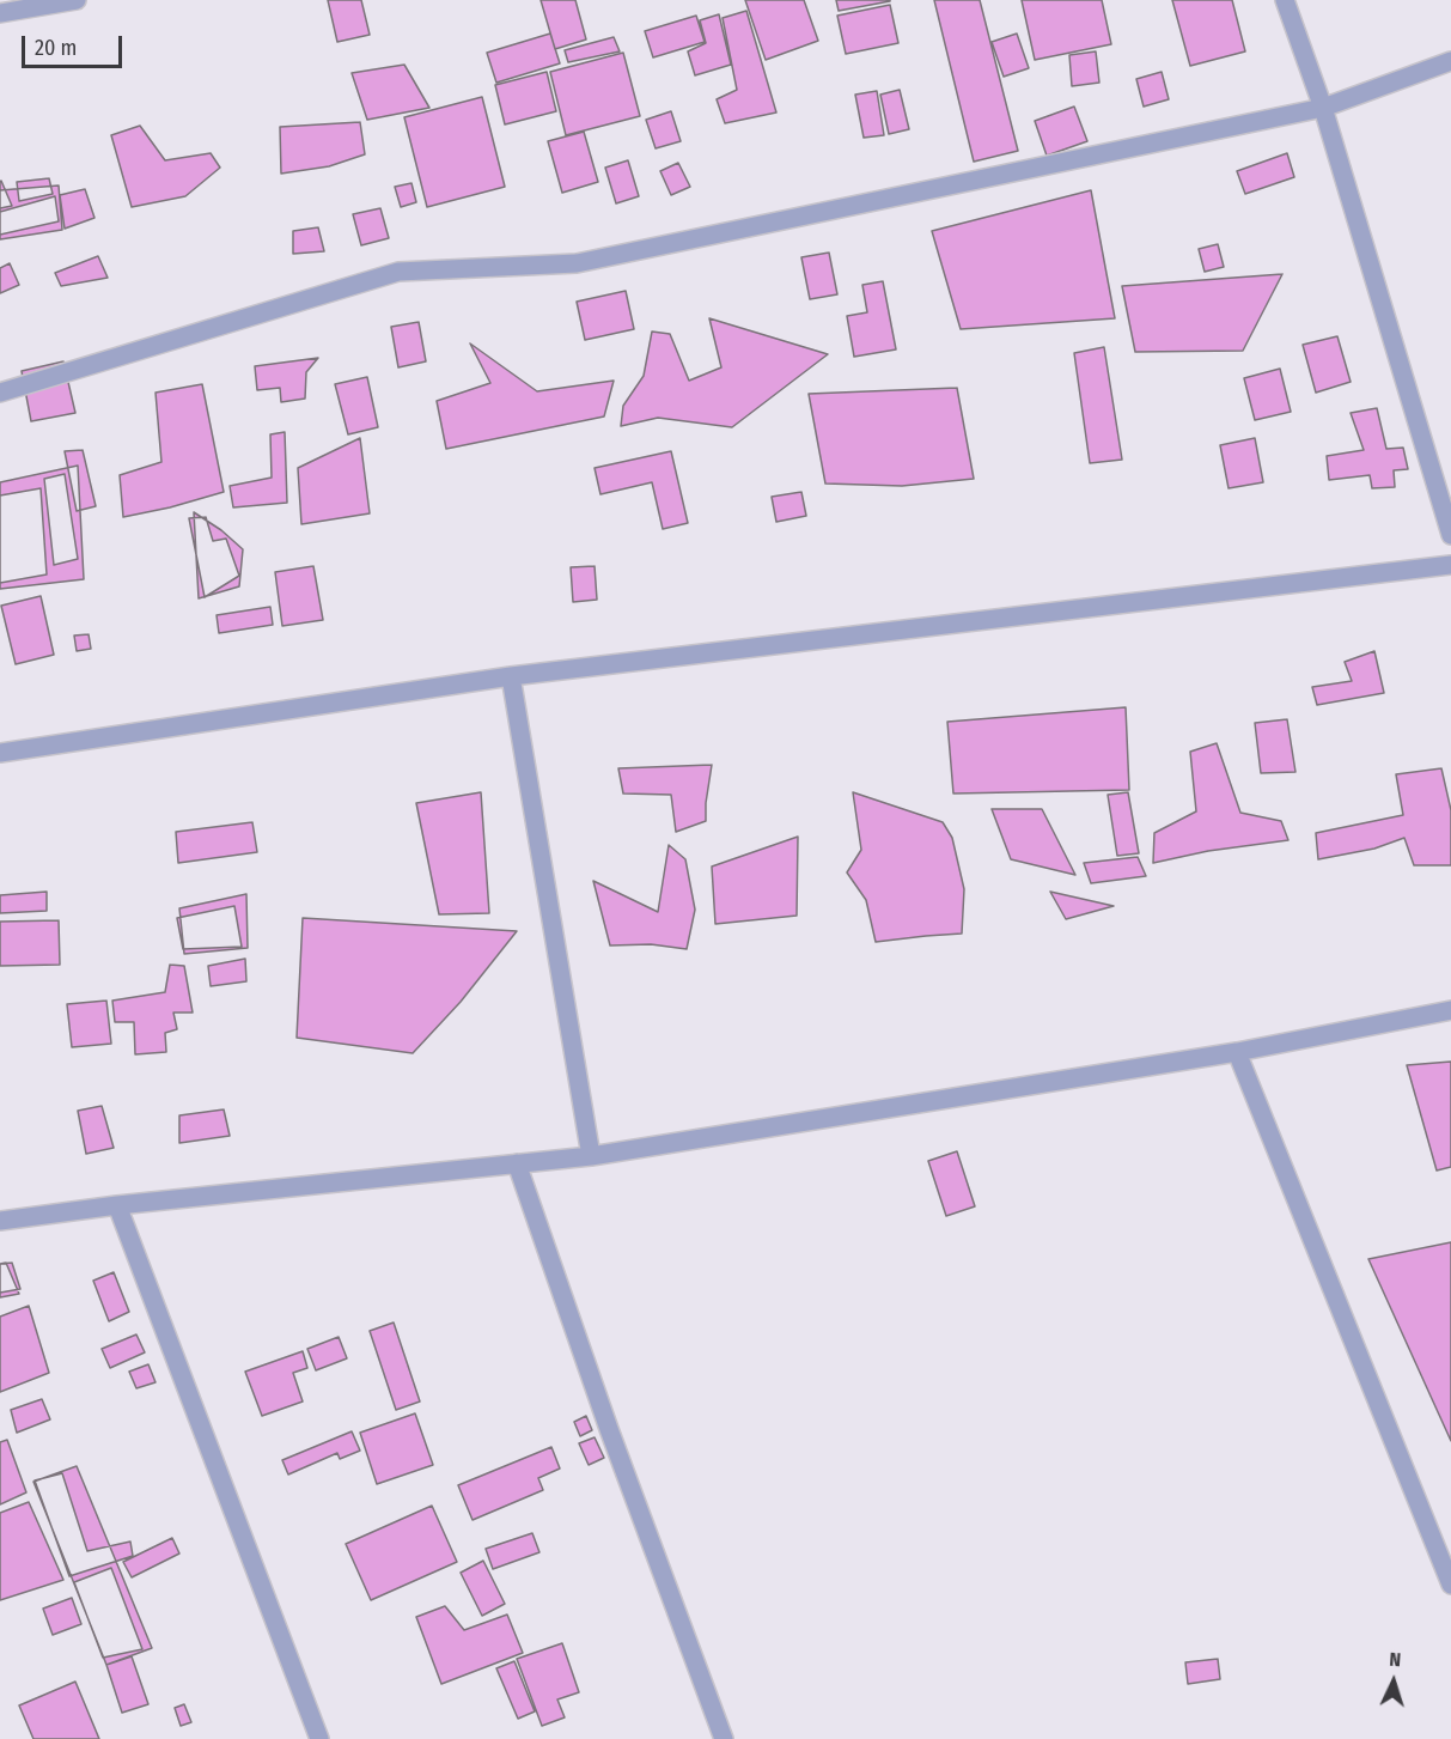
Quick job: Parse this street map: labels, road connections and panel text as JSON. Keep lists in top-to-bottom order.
{
  "scale_bar": "20 m",
  "north": "top"
}
